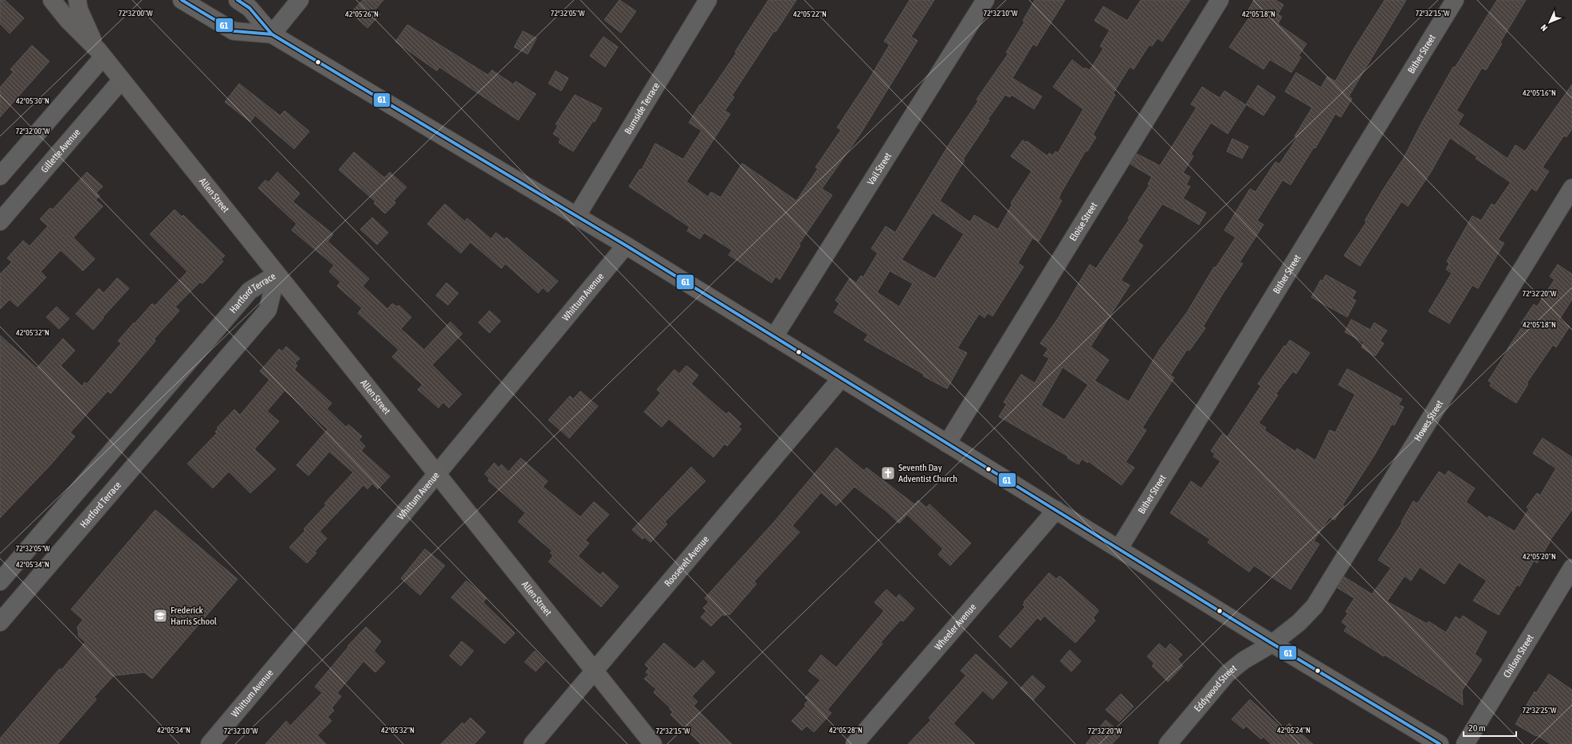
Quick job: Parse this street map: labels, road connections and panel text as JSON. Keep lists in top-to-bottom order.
{
  "streets": {
    "main road": ["Allen Street"],
    "street": [
      "Bither Street",
      "Burnside Terrace",
      "Gillette Avenue",
      "Vail Street",
      "Eloise Street",
      "Hartford Terrace",
      "Whittum Avenue",
      "Howes Street",
      "Roosevelt Avenue",
      "Wheeler Avenue",
      "Chilson Street",
      "Eddywood Street"
    ]
  },
  "crossings": [
    ["Gillette Avenue", "Allen Street"],
    ["Allen Street", "Hartford Terrace"],
    ["Allen Street", "Whittum Avenue"],
    ["Allen Street", "Roosevelt Avenue"],
    ["Howes Street", "Eddywood Street"]
  ],
  "places": {
    "church": ["Seventh Day Adventist Church"],
    "school or university": ["Frederick Harris School"]
  },
  "lines": ["transit line G1"],
  "scale_bar": "20 m",
  "north": "bottom left",
  "coordinates": [
    "72°32'00\"W",
    "72°32'05\"W",
    "72°32'10\"W",
    "72°32'15\"W",
    "42°05'26\"N",
    "42°05'22\"N",
    "42°05'18\"N",
    "42°05'16\"N",
    "42°05'30\"N",
    "72°32'20\"W",
    "42°05'32\"N",
    "42°05'20\"N",
    "42°05'34\"N",
    "72°32'25\"W",
    "42°05'28\"N",
    "42°05'24\"N"
  ]
}
